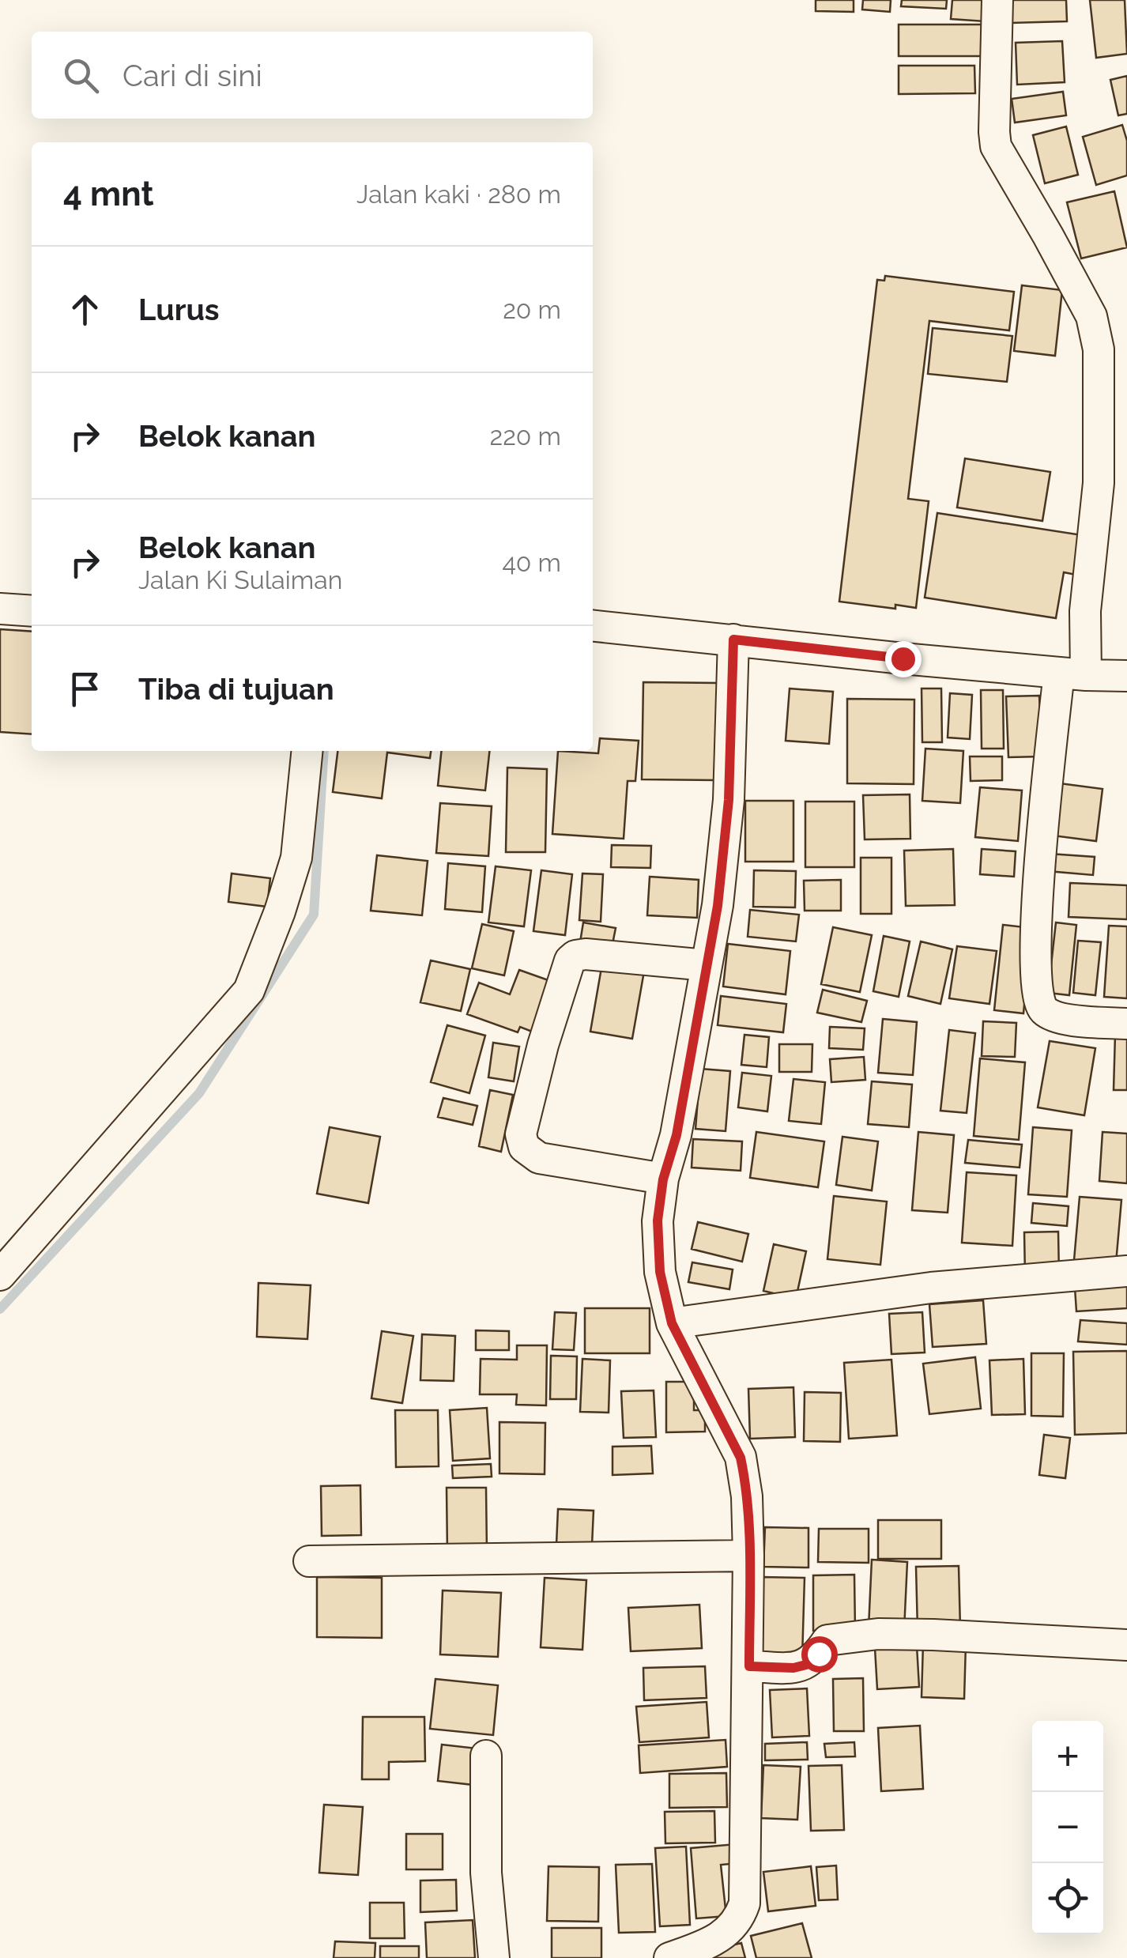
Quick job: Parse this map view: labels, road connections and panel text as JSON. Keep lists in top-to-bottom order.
{
  "page": {
    "search": "Cari di sini",
    "heading": ["4 mnt", "Jalan kaki · 280 m"],
    "list": [
      ["Lurus", "20 m"],
      ["Belok kanan", "220 m"],
      ["Belok kanan", "Jalan Ki Sulaiman", "40 m"],
      "Tiba di tujuan"
    ],
    "map_buttons": ["+", "−"]
  }
}
